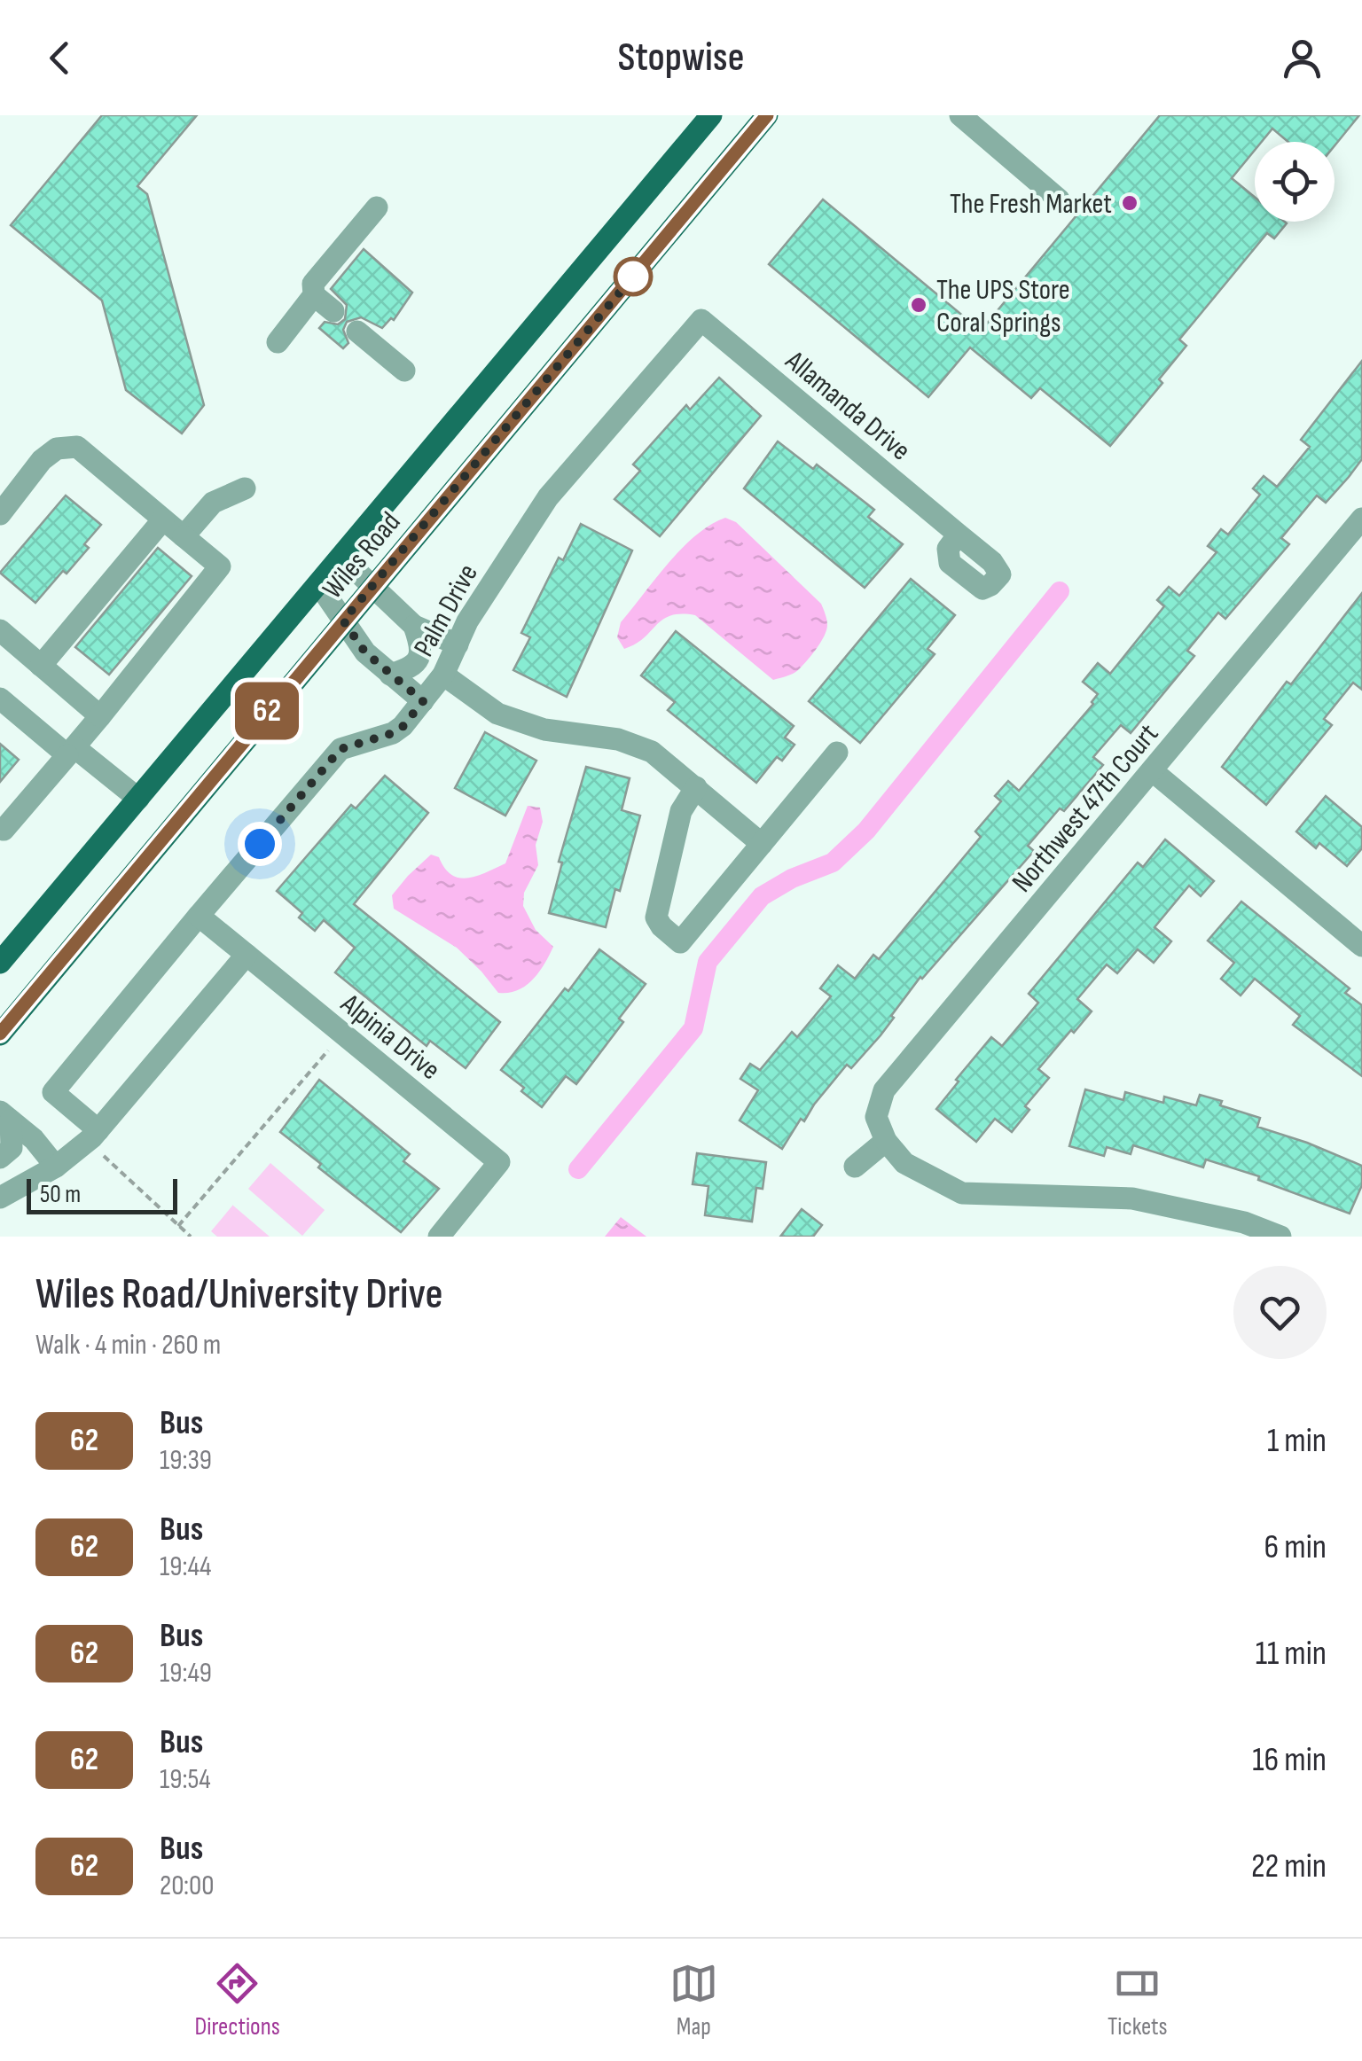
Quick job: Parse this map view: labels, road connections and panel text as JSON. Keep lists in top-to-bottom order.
{
  "streets": {
    "main road": ["Wiles Road"],
    "street": [
      "Allamanda Drive",
      "Palm Drive",
      "Northwest 47th Court",
      "Alpinia Drive"
    ]
  },
  "crossings": [
    ["Allamanda Drive", "Palm Drive"]
  ],
  "places": ["The Fresh Market", "The UPS Store Coral Springs"],
  "lines": ["bus line 62"],
  "scale_bar": "50 m",
  "page": {
    "header": "Stopwise",
    "on_map": "62",
    "scale": "50 m",
    "heading": ["Wiles Road/University Drive", "Walk · 4 min · 260 m"],
    "list": [
      {
        "mark": "62",
        "name": "Bus",
        "note": "19:39",
        "value": "1 min"
      },
      {
        "mark": "62",
        "name": "Bus",
        "note": "19:44",
        "value": "6 min"
      },
      {
        "mark": "62",
        "name": "Bus",
        "note": "19:49",
        "value": "11 min"
      },
      {
        "mark": "62",
        "name": "Bus",
        "note": "19:54",
        "value": "16 min"
      },
      {
        "mark": "62",
        "name": "Bus",
        "note": "20:00",
        "value": "22 min"
      }
    ],
    "tabs": ["Directions", "Map", "Tickets"]
  }
}
